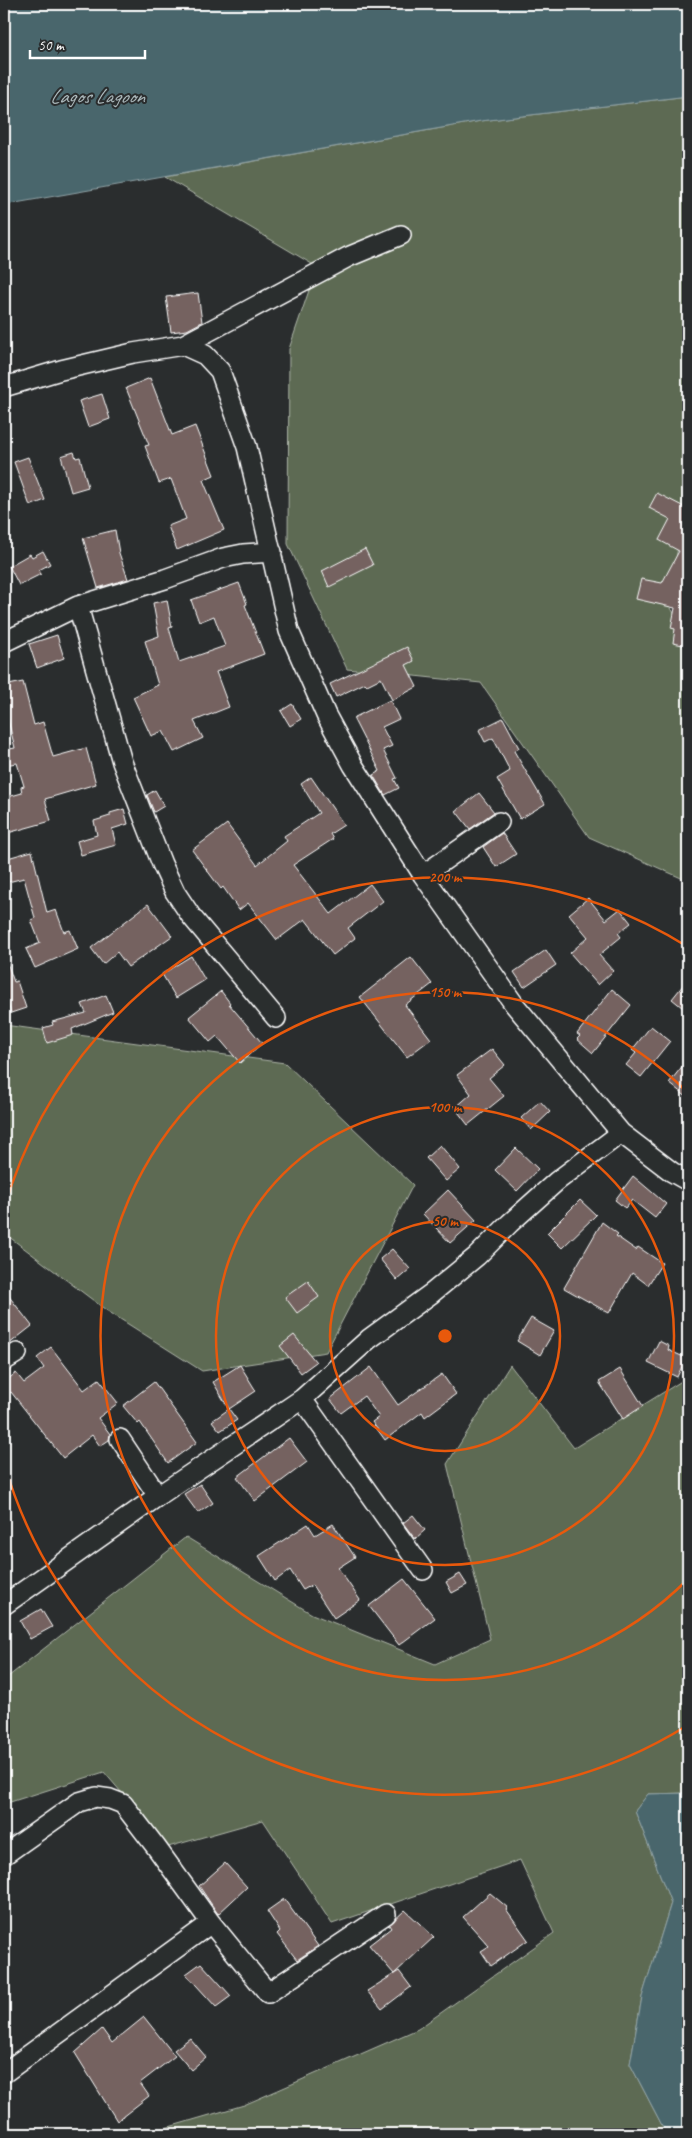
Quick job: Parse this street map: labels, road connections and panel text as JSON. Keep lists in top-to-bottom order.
{
  "water": ["Lagos Lagoon"],
  "scale_bar": "50 m",
  "rings": [
    "200 m",
    "150 m",
    "100 m",
    "50 m"
  ]
}
